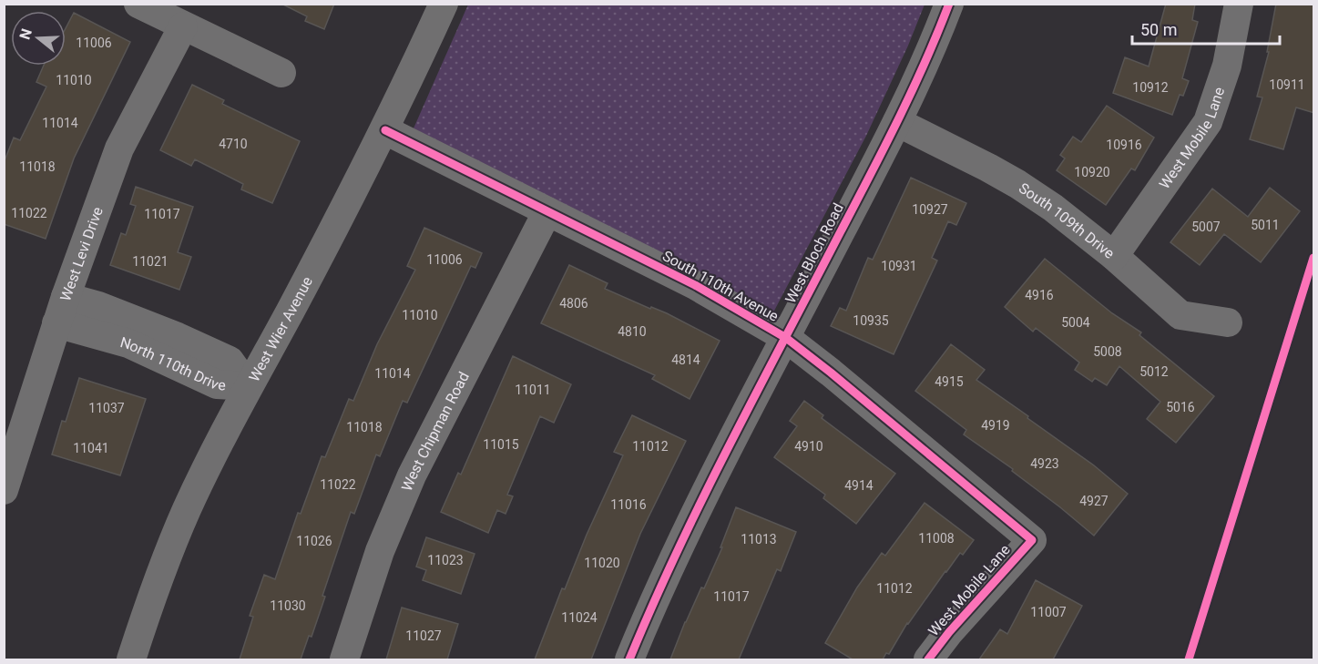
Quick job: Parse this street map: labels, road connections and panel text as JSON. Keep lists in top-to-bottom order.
{
  "streets": {
    "street": [
      "West Mobile Lane",
      "South 109th Drive",
      "West Levi Drive",
      "West Bloch Road",
      "South 110th Avenue",
      "West Wier Avenue",
      "North 110th Drive",
      "West Chipman Road"
    ]
  },
  "crossings": [
    ["West Mobile Lane", "South 109th Drive"],
    ["West Mobile Lane", "South 110th Avenue"],
    ["South 109th Drive", "West Bloch Road"],
    ["West Levi Drive", "North 110th Drive"],
    ["West Bloch Road", "South 110th Avenue"],
    ["South 110th Avenue", "West Wier Avenue"],
    ["South 110th Avenue", "West Chipman Road"],
    ["West Wier Avenue", "North 110th Drive"]
  ],
  "house_numbers": [
    "11006",
    "11010",
    "10911",
    "10912",
    "11014",
    "4710",
    "10916",
    "11018",
    "10920",
    "10927",
    "11022",
    "11017",
    "5011",
    "5007",
    "11006",
    "11021",
    "10931",
    "4916",
    "4806",
    "11010",
    "10935",
    "5004",
    "4810",
    "5008",
    "4814",
    "5012",
    "11014",
    "4915",
    "11011",
    "5016",
    "11037",
    "4919",
    "11018",
    "11015",
    "11012",
    "4910",
    "11041",
    "4923",
    "11022",
    "4914",
    "4927",
    "11016",
    "11008",
    "11013",
    "11026",
    "11023",
    "11020",
    "11012",
    "11017",
    "11030",
    "11007",
    "11024",
    "11027"
  ],
  "scale_bar": "50 m",
  "north": "left"
}
